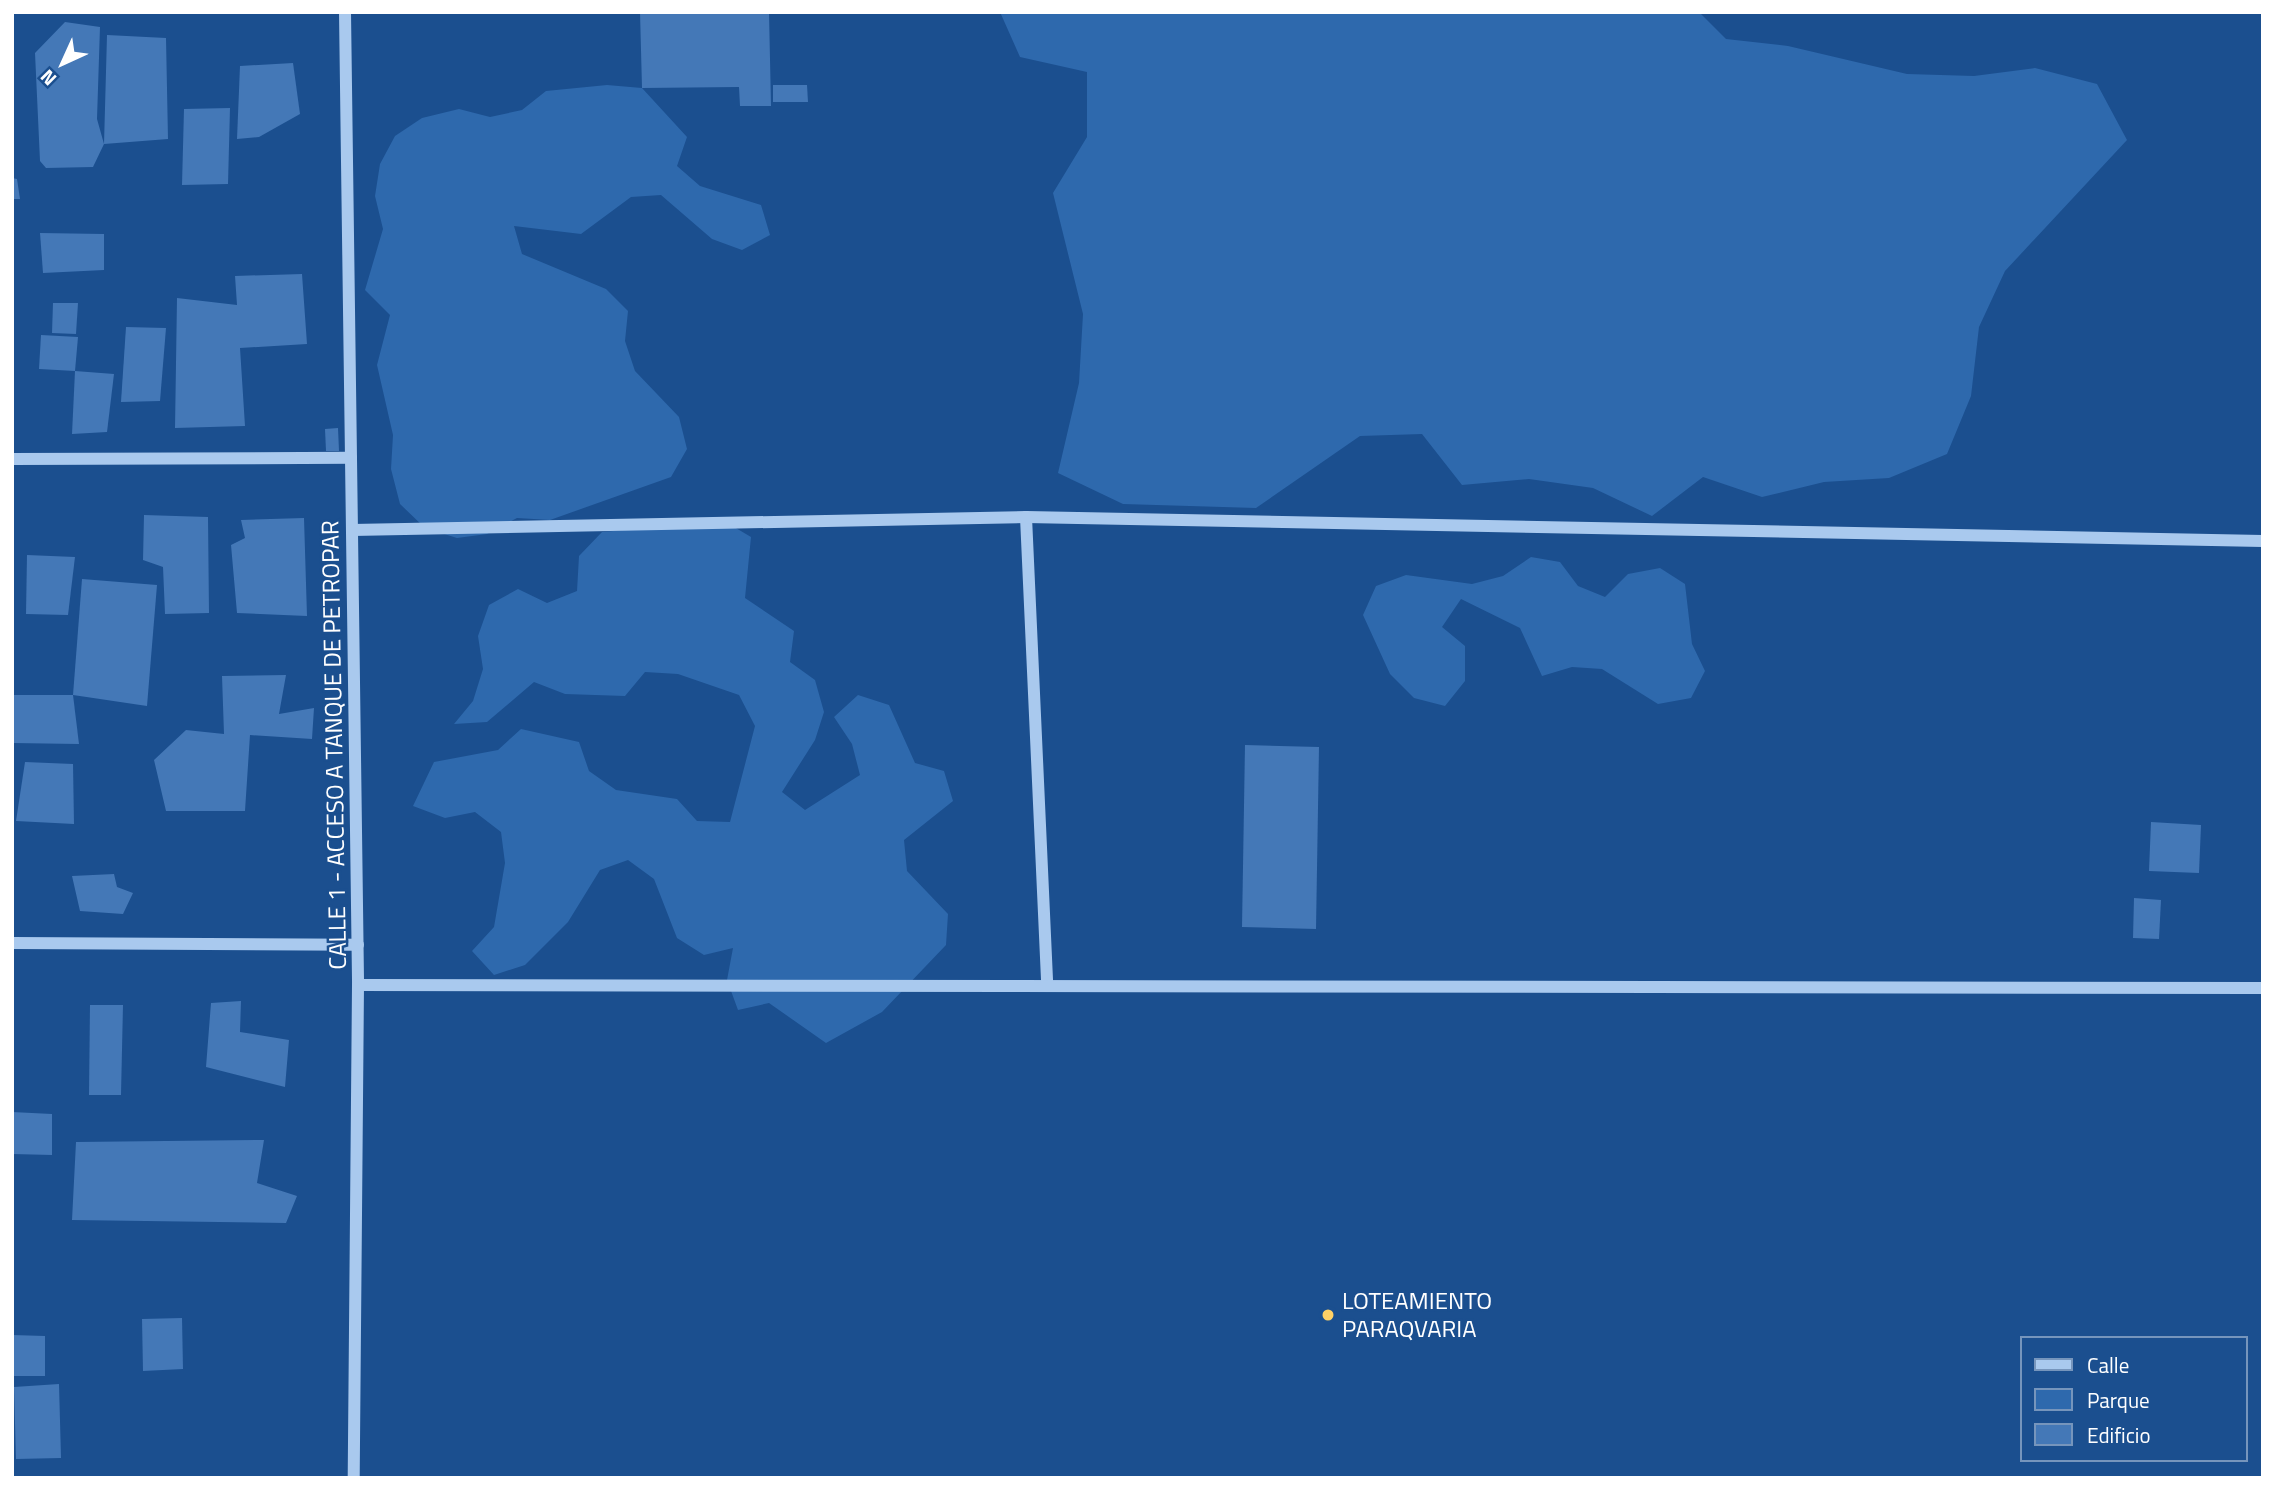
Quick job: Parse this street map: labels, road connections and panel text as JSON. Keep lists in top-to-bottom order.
{
  "streets": {
    "street": ["CALLE 1 - ACCESO A TANQUE DE PETROPAR"]
  },
  "places": ["LOTEAMIENTO PARAQVARIA"],
  "legend": ["Calle", "Parque", "Edificio"],
  "north": "bottom left"
}
